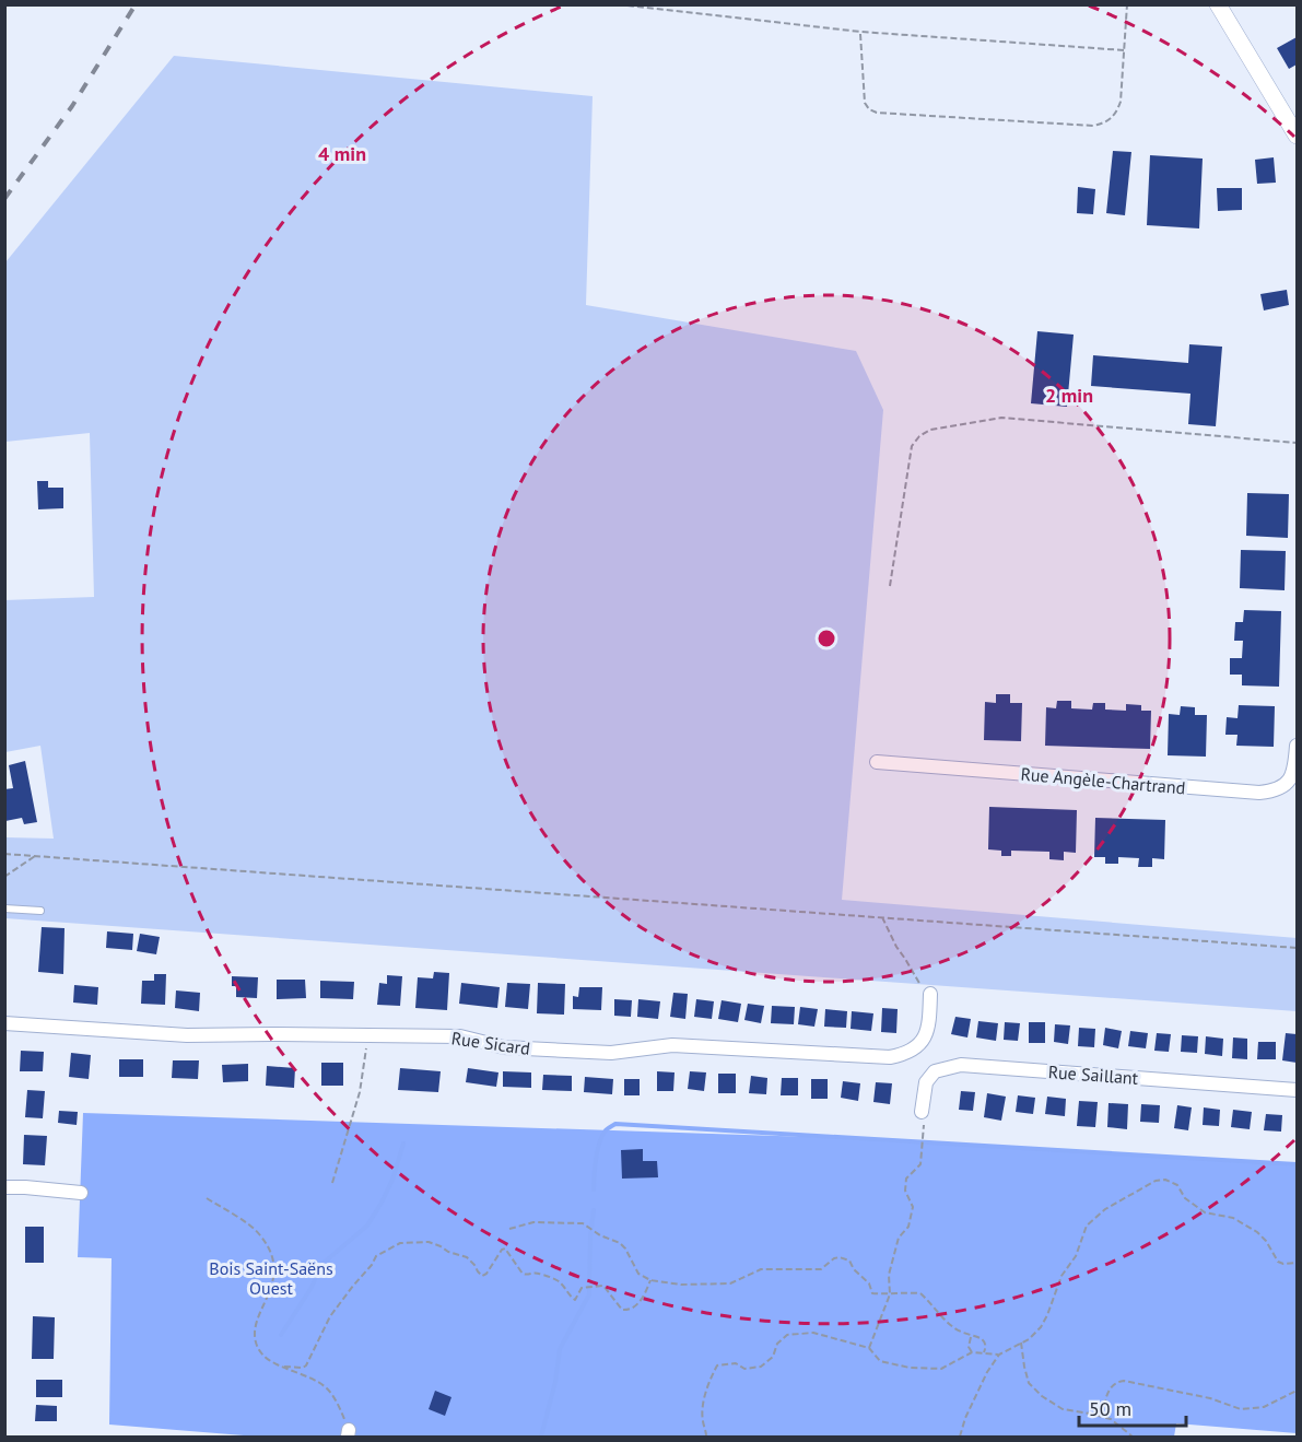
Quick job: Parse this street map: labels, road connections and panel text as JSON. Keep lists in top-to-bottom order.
{
  "streets": {
    "street": ["Rue Angèle-Chartrand", "Rue Sicard", "Rue Saillant"]
  },
  "parks": ["Bois Saint-Saëns Ouest"],
  "scale_bar": "50 m",
  "rings": ["4 min", "2 min"]
}
